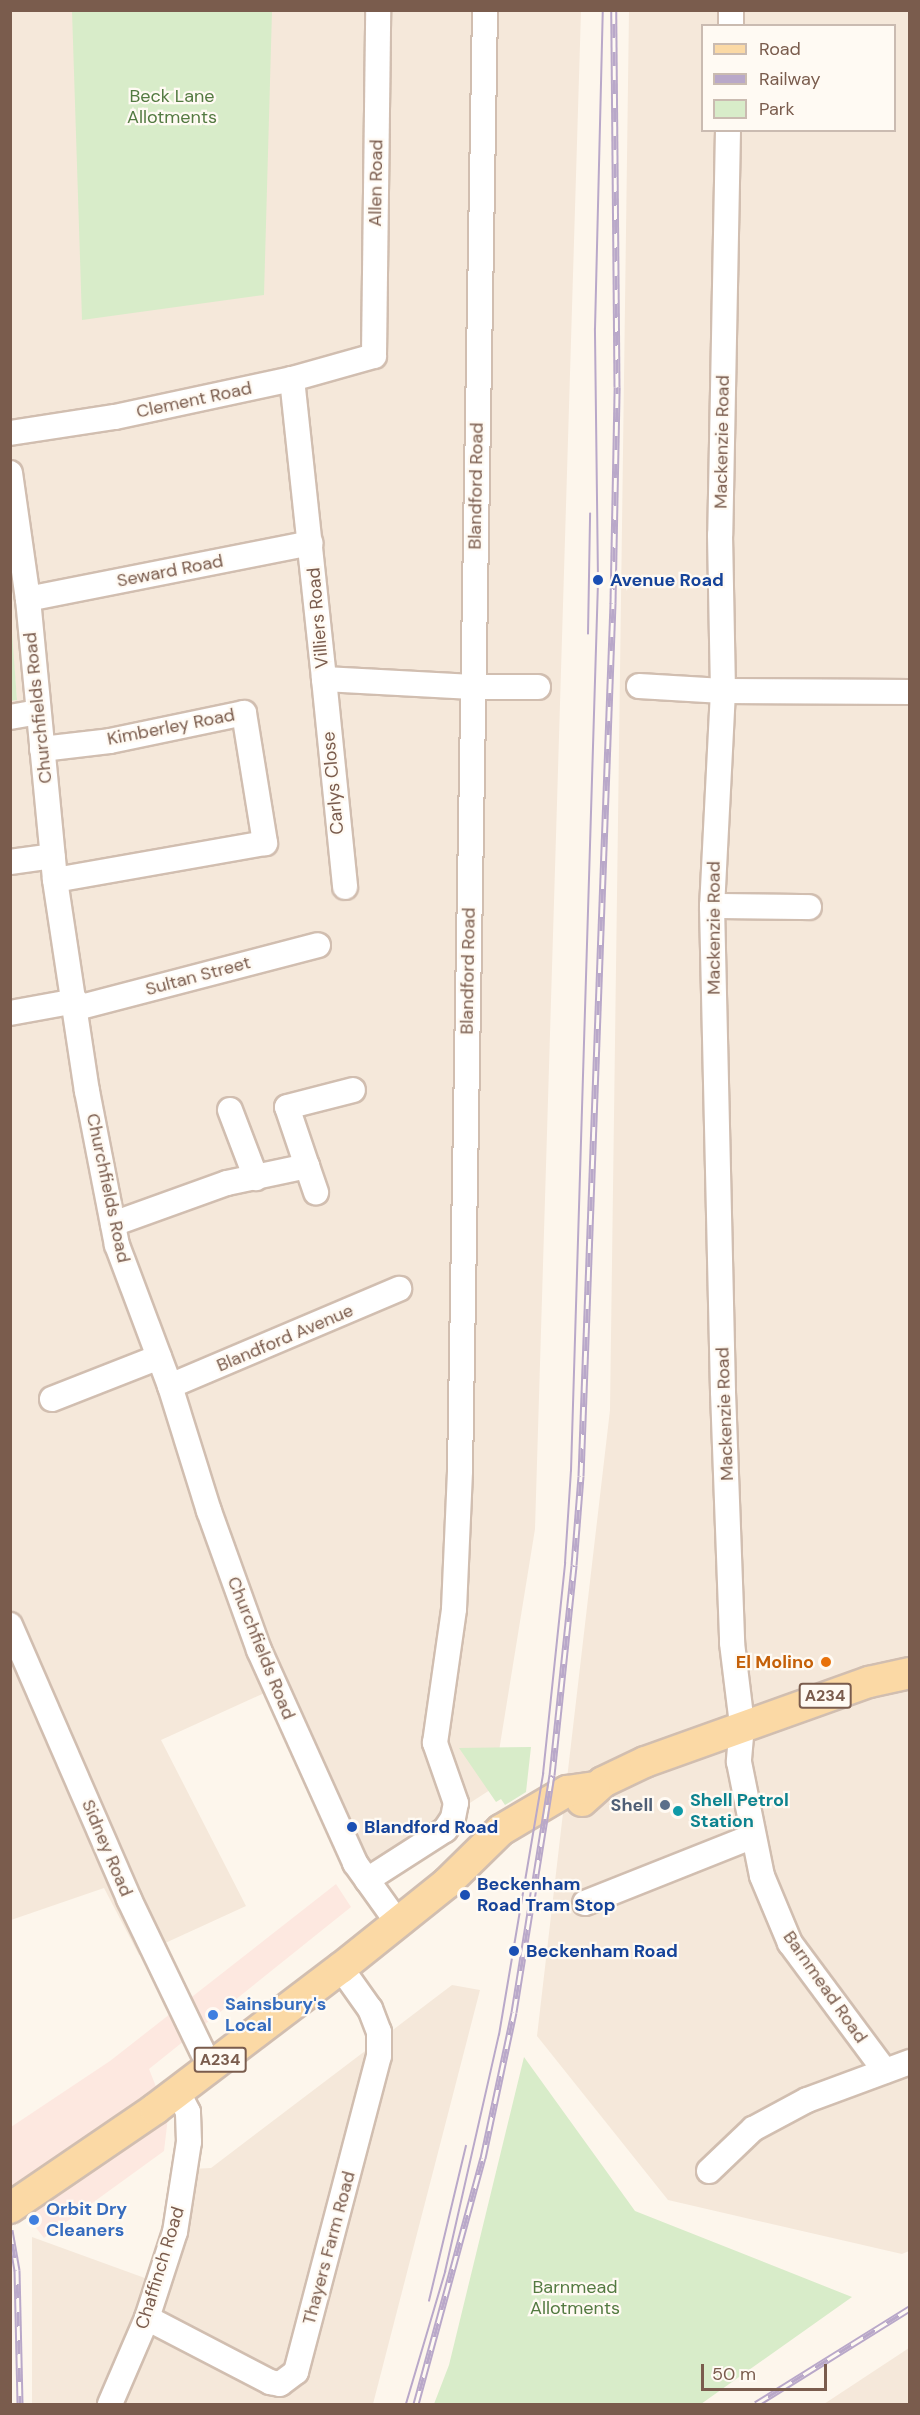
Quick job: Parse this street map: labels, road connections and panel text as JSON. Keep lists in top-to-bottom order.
{
  "streets": {
    "main road": ["A234"],
    "street": [
      "Allen Road",
      "Clement Road",
      "Mackenzie Road",
      "Blandford Road",
      "Seward Road",
      "Villiers Road",
      "Churchfields Road",
      "Kimberley Road",
      "Carlys Close",
      "Sultan Street",
      "Blandford Avenue",
      "Sidney Road",
      "Barnmead Road",
      "Thayers Farm Road",
      "Chaffinch Road"
    ]
  },
  "crossings": [
    ["Allen Road", "Clement Road"],
    ["Clement Road", "Villiers Road"],
    ["Mackenzie Road", "A234"],
    ["Mackenzie Road", "Barnmead Road"],
    ["Blandford Road", "Villiers Road"],
    ["Blandford Road", "Churchfields Road"],
    ["Seward Road", "Villiers Road"],
    ["Seward Road", "Churchfields Road"],
    ["Villiers Road", "Carlys Close"],
    ["Churchfields Road", "Kimberley Road"],
    ["Churchfields Road", "Sultan Street"],
    ["Churchfields Road", "Blandford Avenue"],
    ["Churchfields Road", "A234"],
    ["A234", "Sidney Road"],
    ["A234", "Barnmead Road"],
    ["A234", "Thayers Farm Road"],
    ["A234", "Chaffinch Road"],
    ["Thayers Farm Road", "Chaffinch Road"]
  ],
  "parks": ["Beck Lane Allotments", "Barnmead Allotments"],
  "places": [
    "Avenue Road",
    "El Molino",
    "Shell",
    "Shell Petrol Station",
    "Blandford Road",
    "Beckenham Road Tram Stop",
    "Beckenham Road",
    "Sainsbury's Local",
    "Orbit Dry Cleaners"
  ],
  "legend": ["Road", "Railway", "Park"],
  "scale_bar": "50 m"
}
